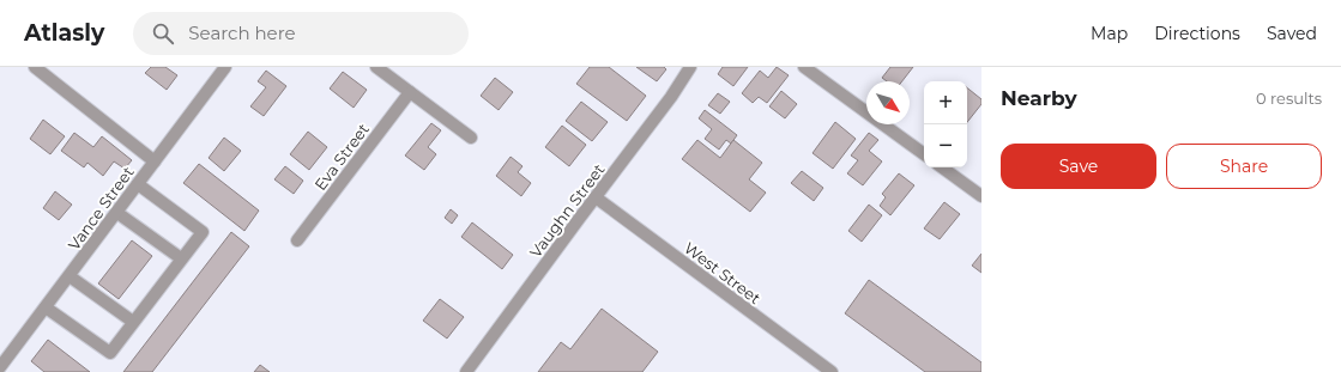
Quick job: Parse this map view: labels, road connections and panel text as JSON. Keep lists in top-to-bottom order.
{
  "streets": {
    "street": [
      "Eva Street",
      "Vance Street",
      "Vaughn Street",
      "West Street"
    ]
  },
  "crossings": [
    ["Vaughn Street", "West Street"]
  ],
  "north": "bottom right",
  "page": {
    "header": "Atlasly",
    "search": "Search here",
    "nav": ["Map", "Directions", "Saved"],
    "heading": ["Nearby", "0 results"],
    "map_buttons": ["+", "−"],
    "buttons": ["Save", "Share"]
  }
}
